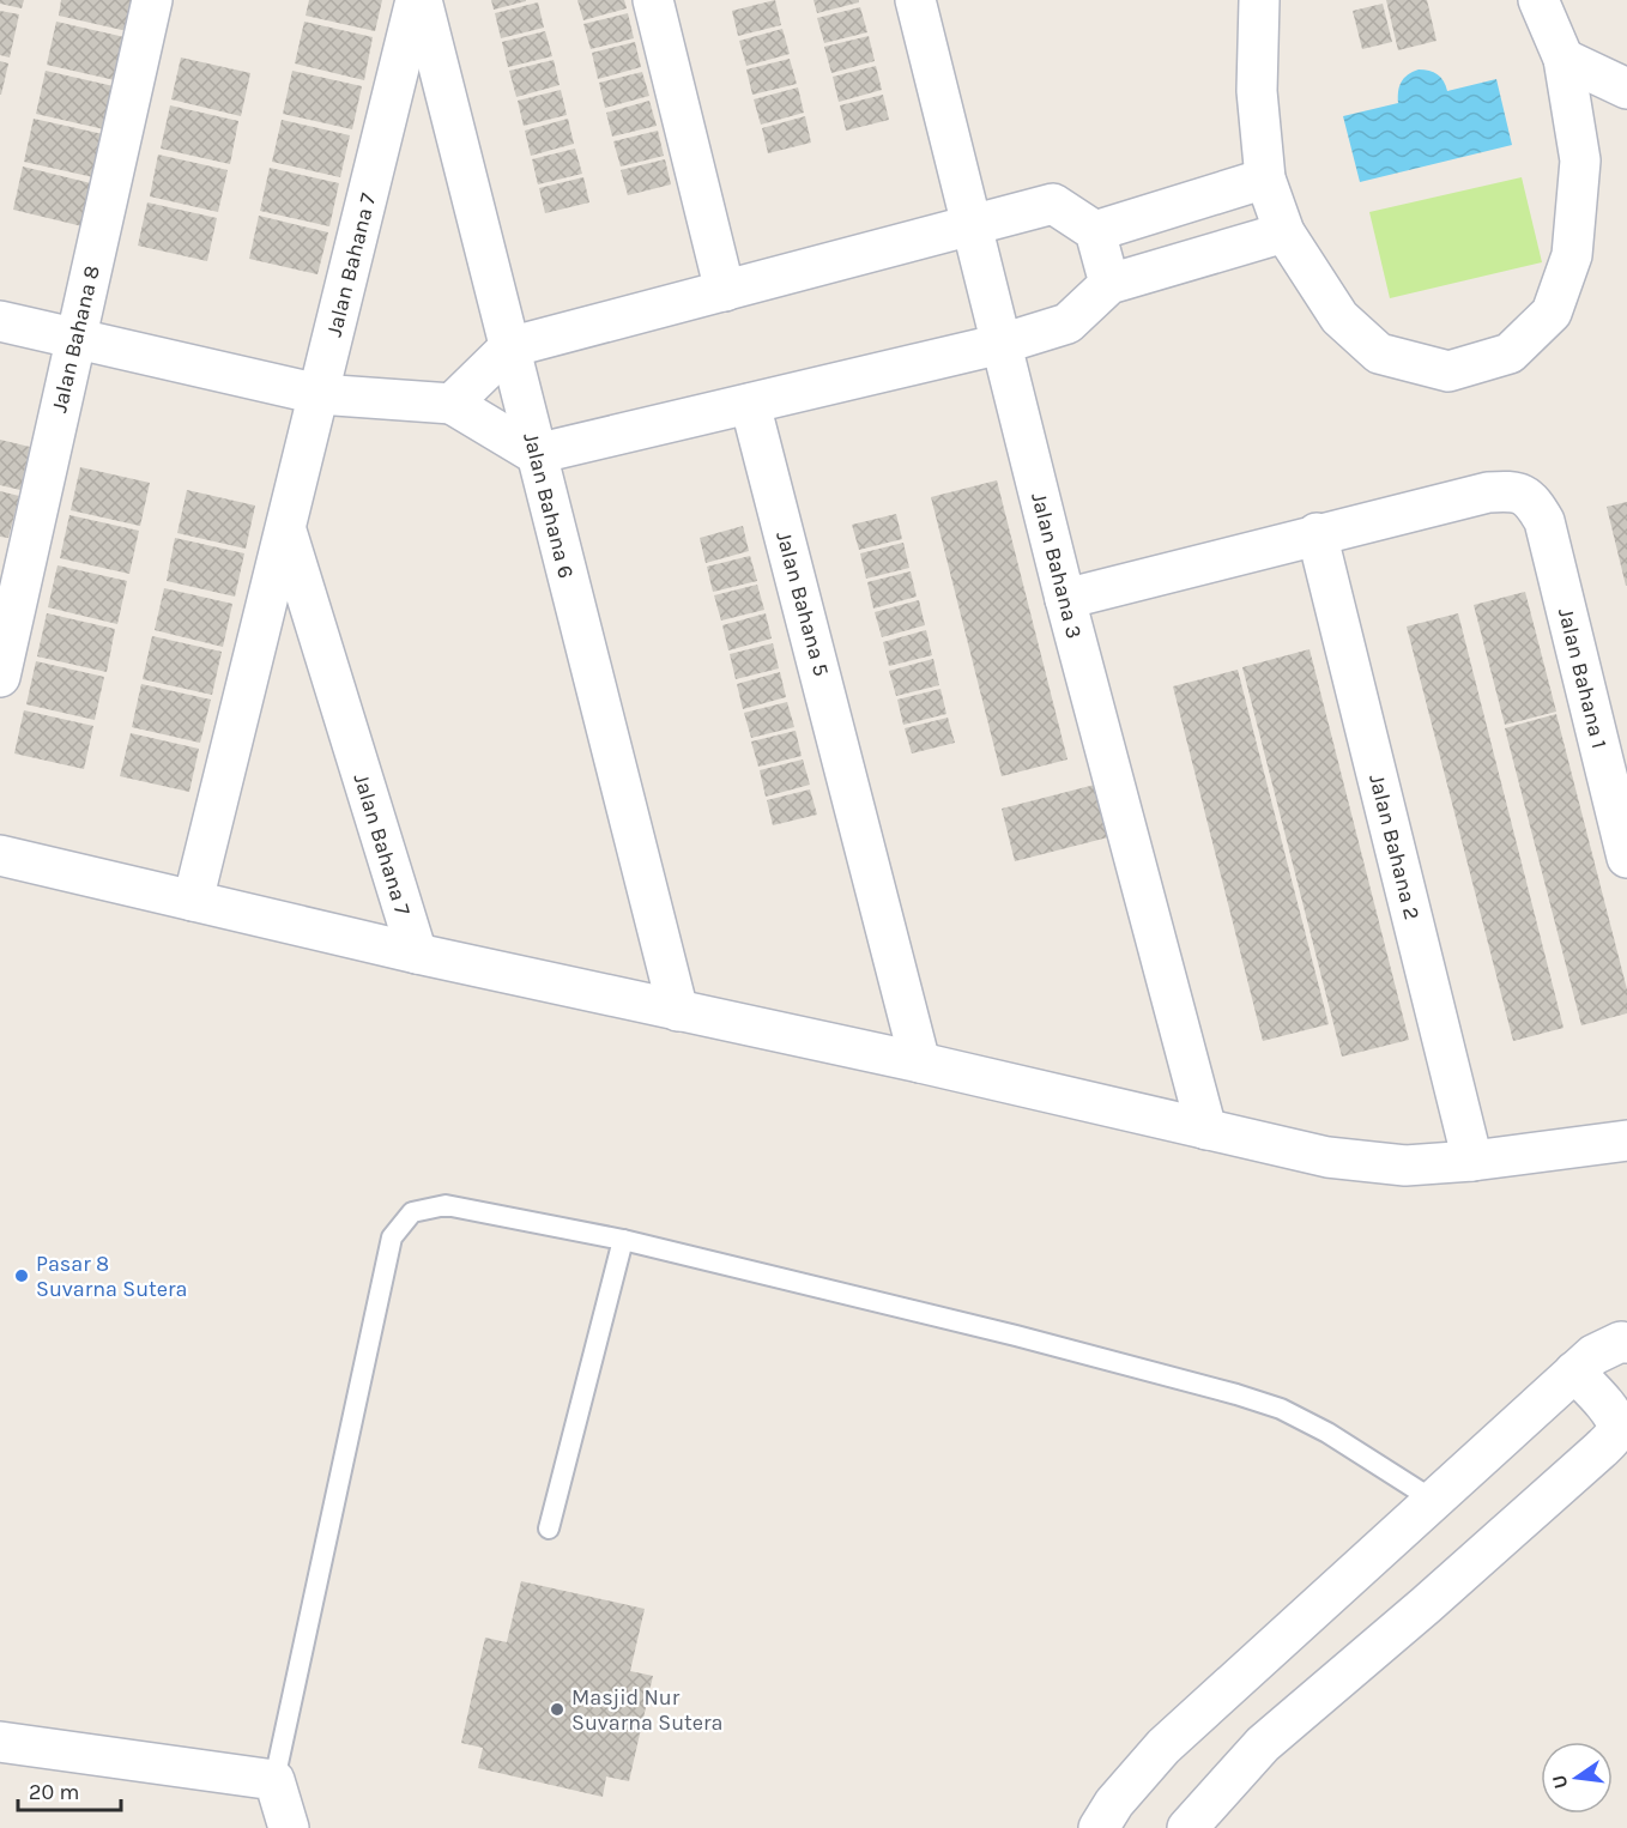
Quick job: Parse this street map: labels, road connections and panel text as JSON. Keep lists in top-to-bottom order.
{
  "streets": {
    "street": [
      "Jalan Bahana 7",
      "Jalan Bahana 8",
      "Jalan Bahana 6",
      "Jalan Bahana 3",
      "Jalan Bahana 5",
      "Jalan Bahana 1",
      "Jalan Bahana 2"
    ]
  },
  "crossings": [
    ["Jalan Bahana 1", "Jalan Bahana 2"]
  ],
  "places": ["Pasar 8 Suvarna Sutera", "Masjid Nur Suvarna Sutera"],
  "scale_bar": "20 m",
  "north": "left"
}
